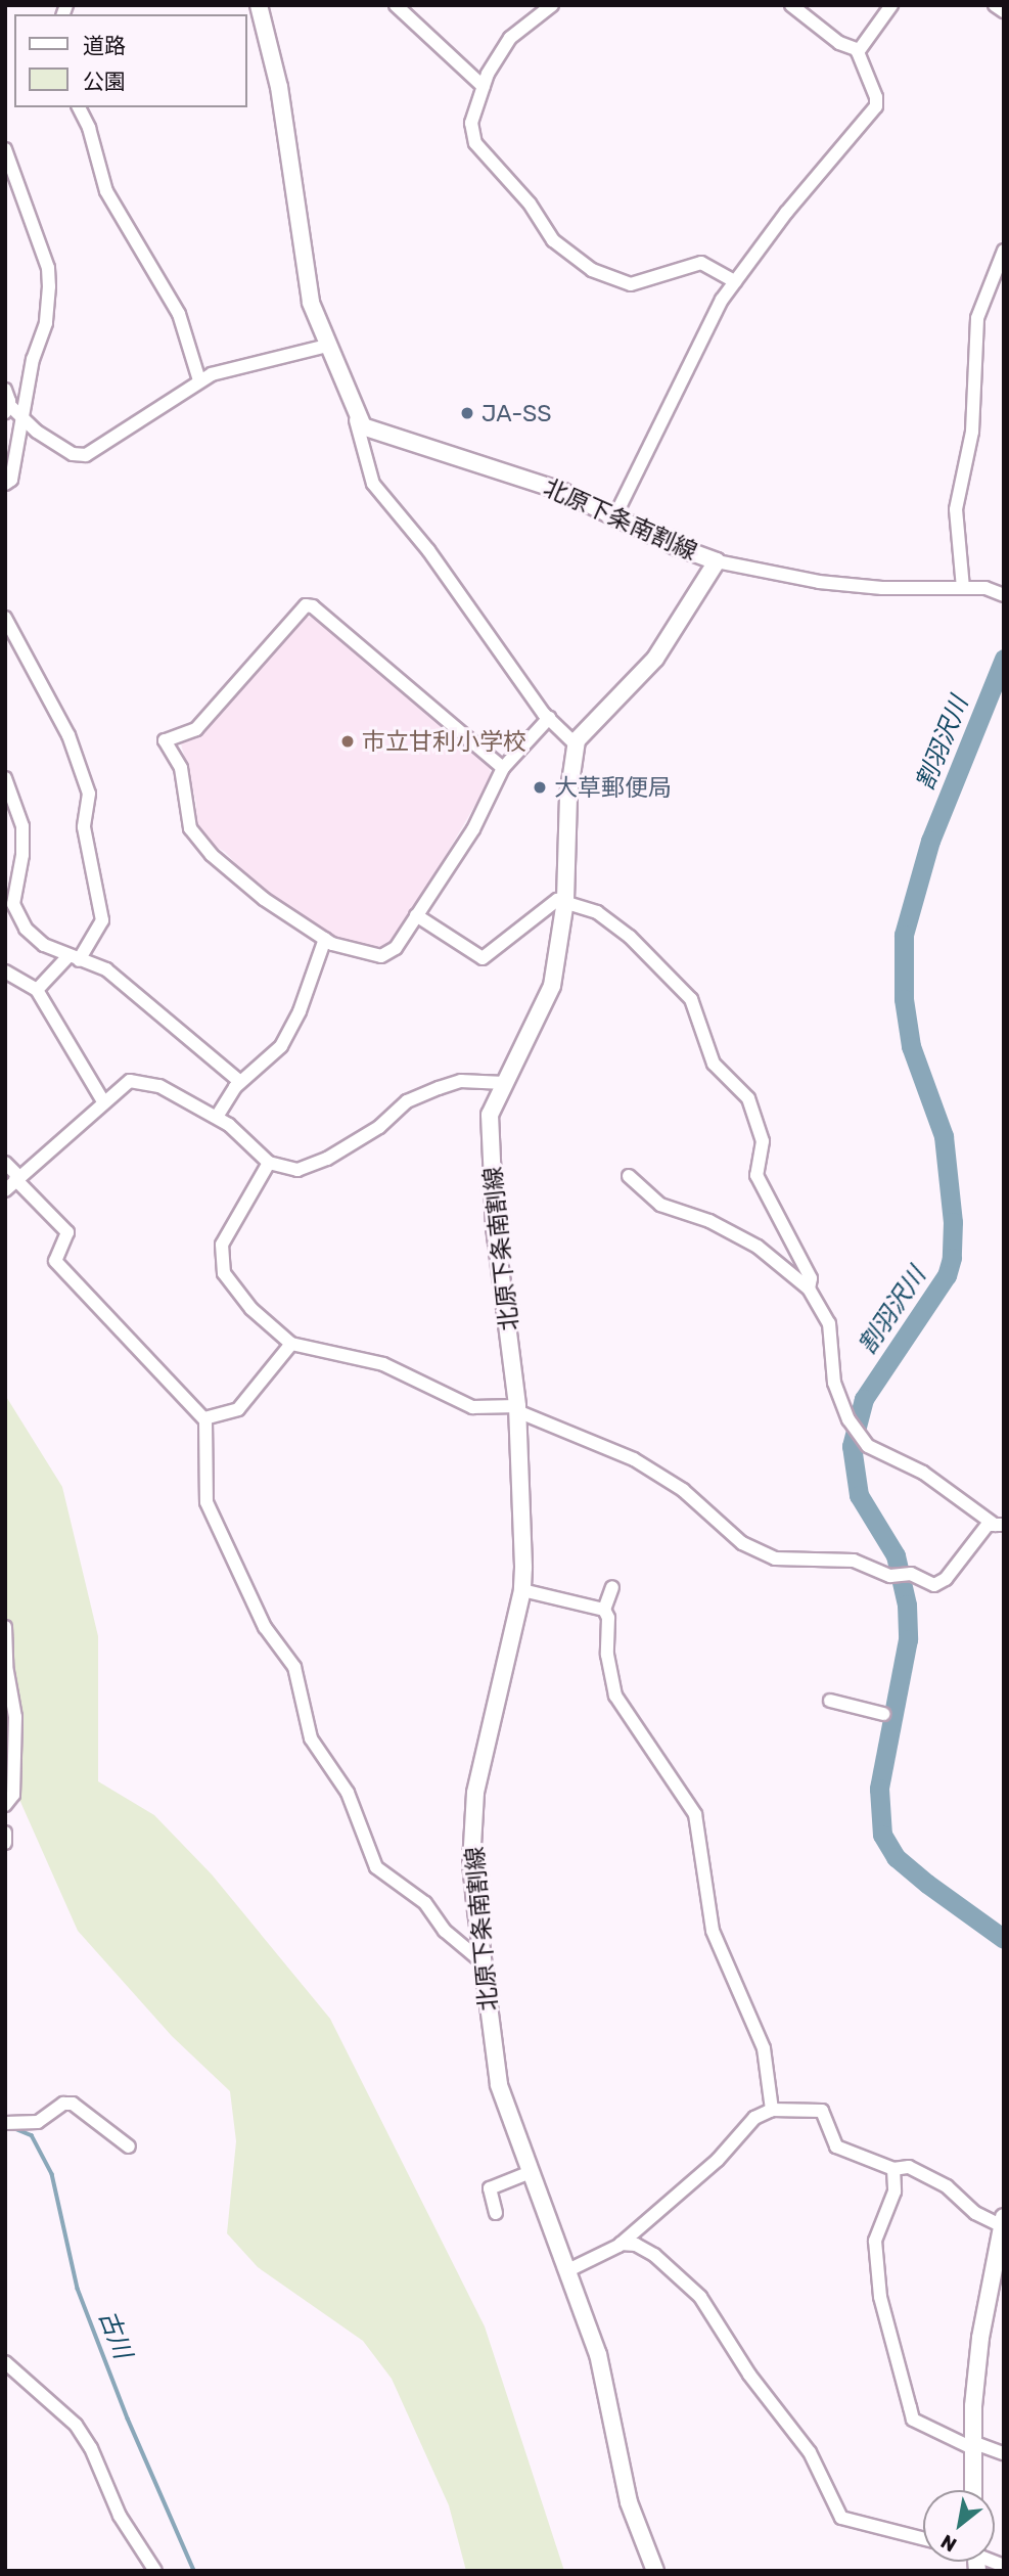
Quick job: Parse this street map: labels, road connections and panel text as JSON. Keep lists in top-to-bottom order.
{
  "streets": {
    "main road": ["北原下条南割線"]
  },
  "water": ["割羽沢川", "古川"],
  "places": ["JA-SS", "市立甘利小学校", "大草郵便局"],
  "legend": ["道路", "公園"],
  "north": "bottom left"
}
